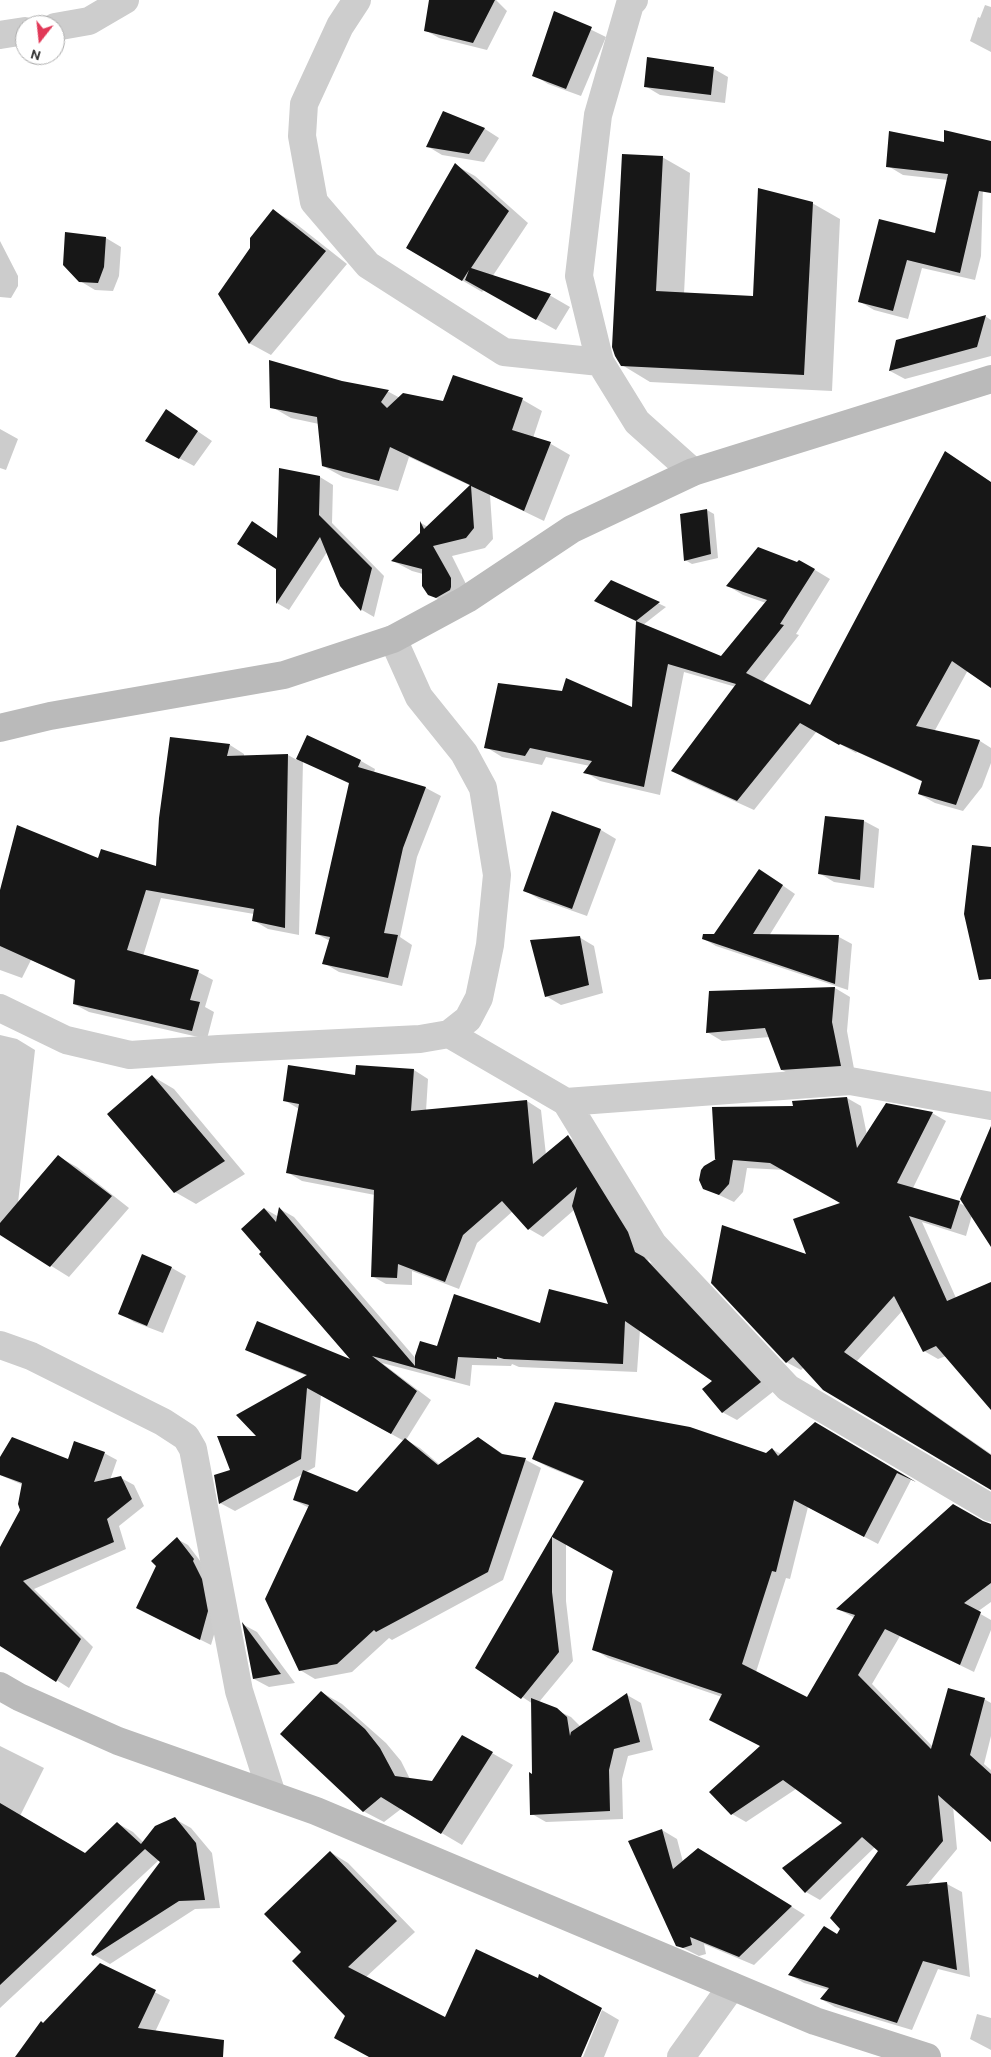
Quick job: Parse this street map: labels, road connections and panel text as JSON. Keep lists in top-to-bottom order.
{
  "north": "bottom"
}
